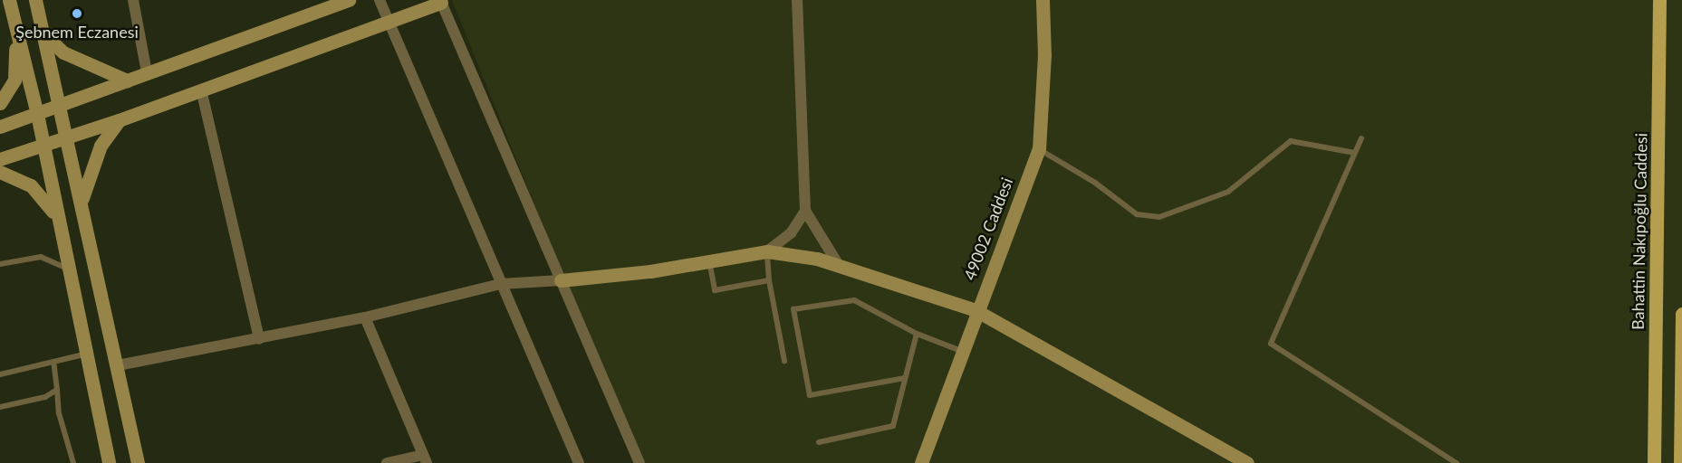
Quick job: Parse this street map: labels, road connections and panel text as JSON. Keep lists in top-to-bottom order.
{
  "streets": {
    "main road": ["Bahattin Nakıpoğlu Caddesi"],
    "street": ["49002 Caddesi"]
  },
  "places": ["Şebnem Eczanesi"]
}
